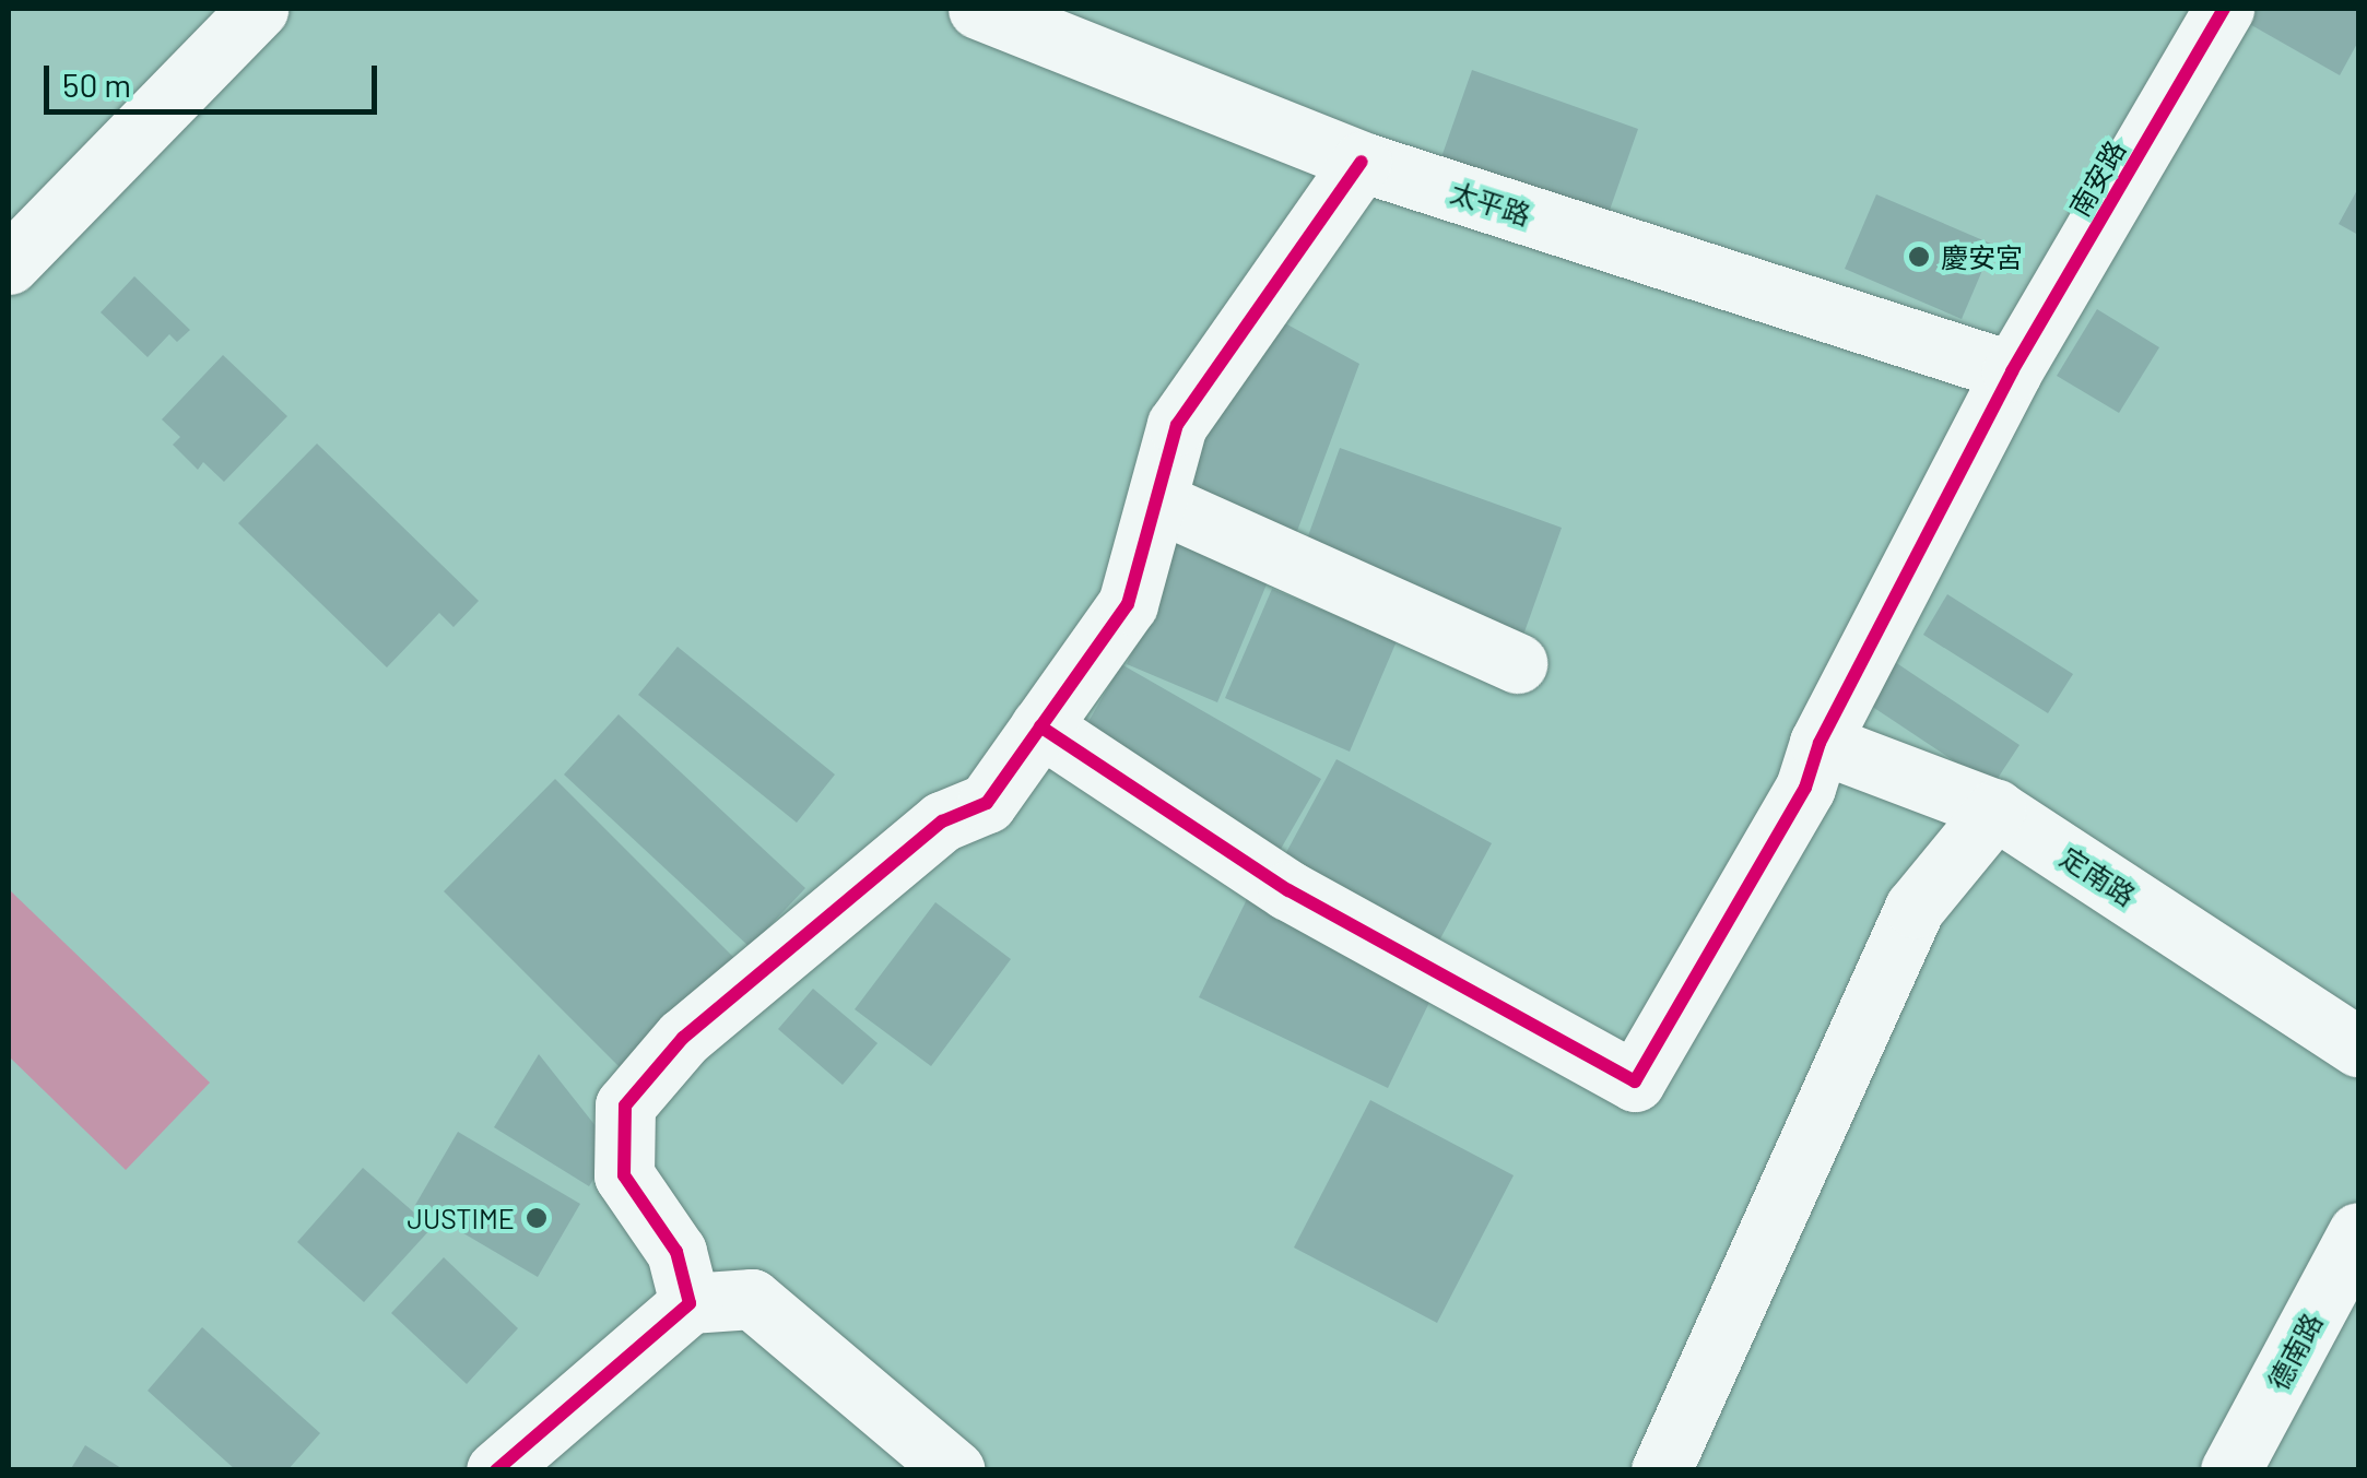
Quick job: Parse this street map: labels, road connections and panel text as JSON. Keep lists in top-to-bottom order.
{
  "streets": {
    "street": [
      "南安路",
      "太平路",
      "定南路",
      "德南路"
    ]
  },
  "crossings": [
    ["南安路", "太平路"],
    ["南安路", "定南路"]
  ],
  "places": ["慶安宮", "JUSTIME"],
  "scale_bar": "50 m"
}
